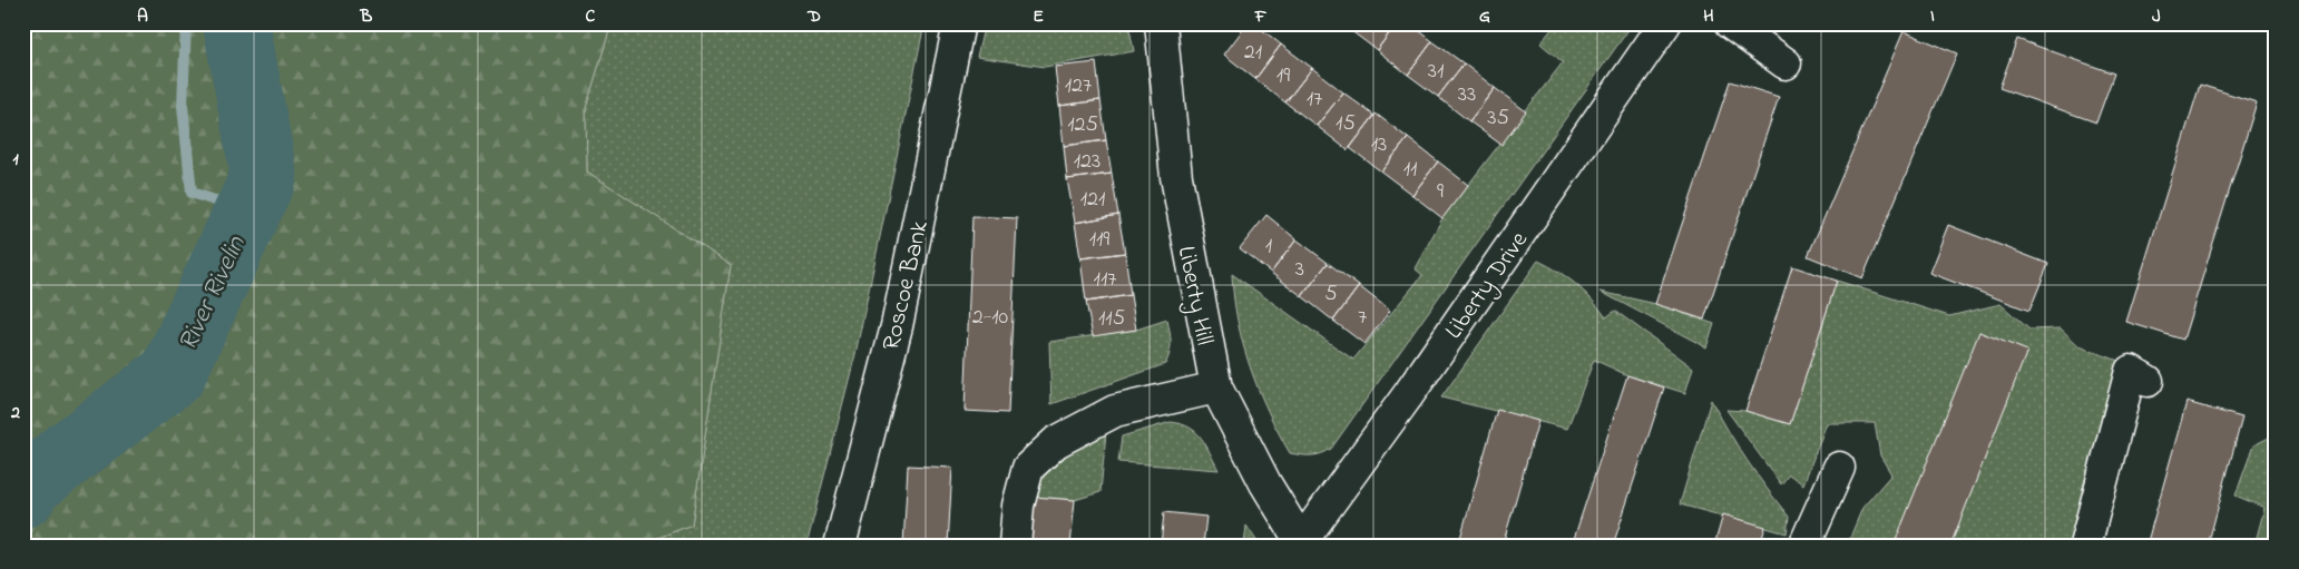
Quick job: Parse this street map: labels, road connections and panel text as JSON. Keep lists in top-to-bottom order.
{
  "streets": {
    "street": ["Liberty Drive", "Roscoe Bank", "Liberty Hill"]
  },
  "crossings": [
    ["Liberty Drive", "Liberty Hill"]
  ],
  "water": ["River Rivelin"],
  "house_numbers": [
    "21",
    "31",
    "19",
    "127",
    "33",
    "17",
    "35",
    "15",
    "125",
    "13",
    "123",
    "11",
    "9",
    "121",
    "119",
    "1",
    "3",
    "117",
    "5",
    "2-10",
    "7",
    "115"
  ],
  "grid": {
    "columns": [
      "A",
      "B",
      "C",
      "D",
      "E",
      "F",
      "G",
      "H",
      "I",
      "J"
    ],
    "rows": ["1", "2"]
  }
}
